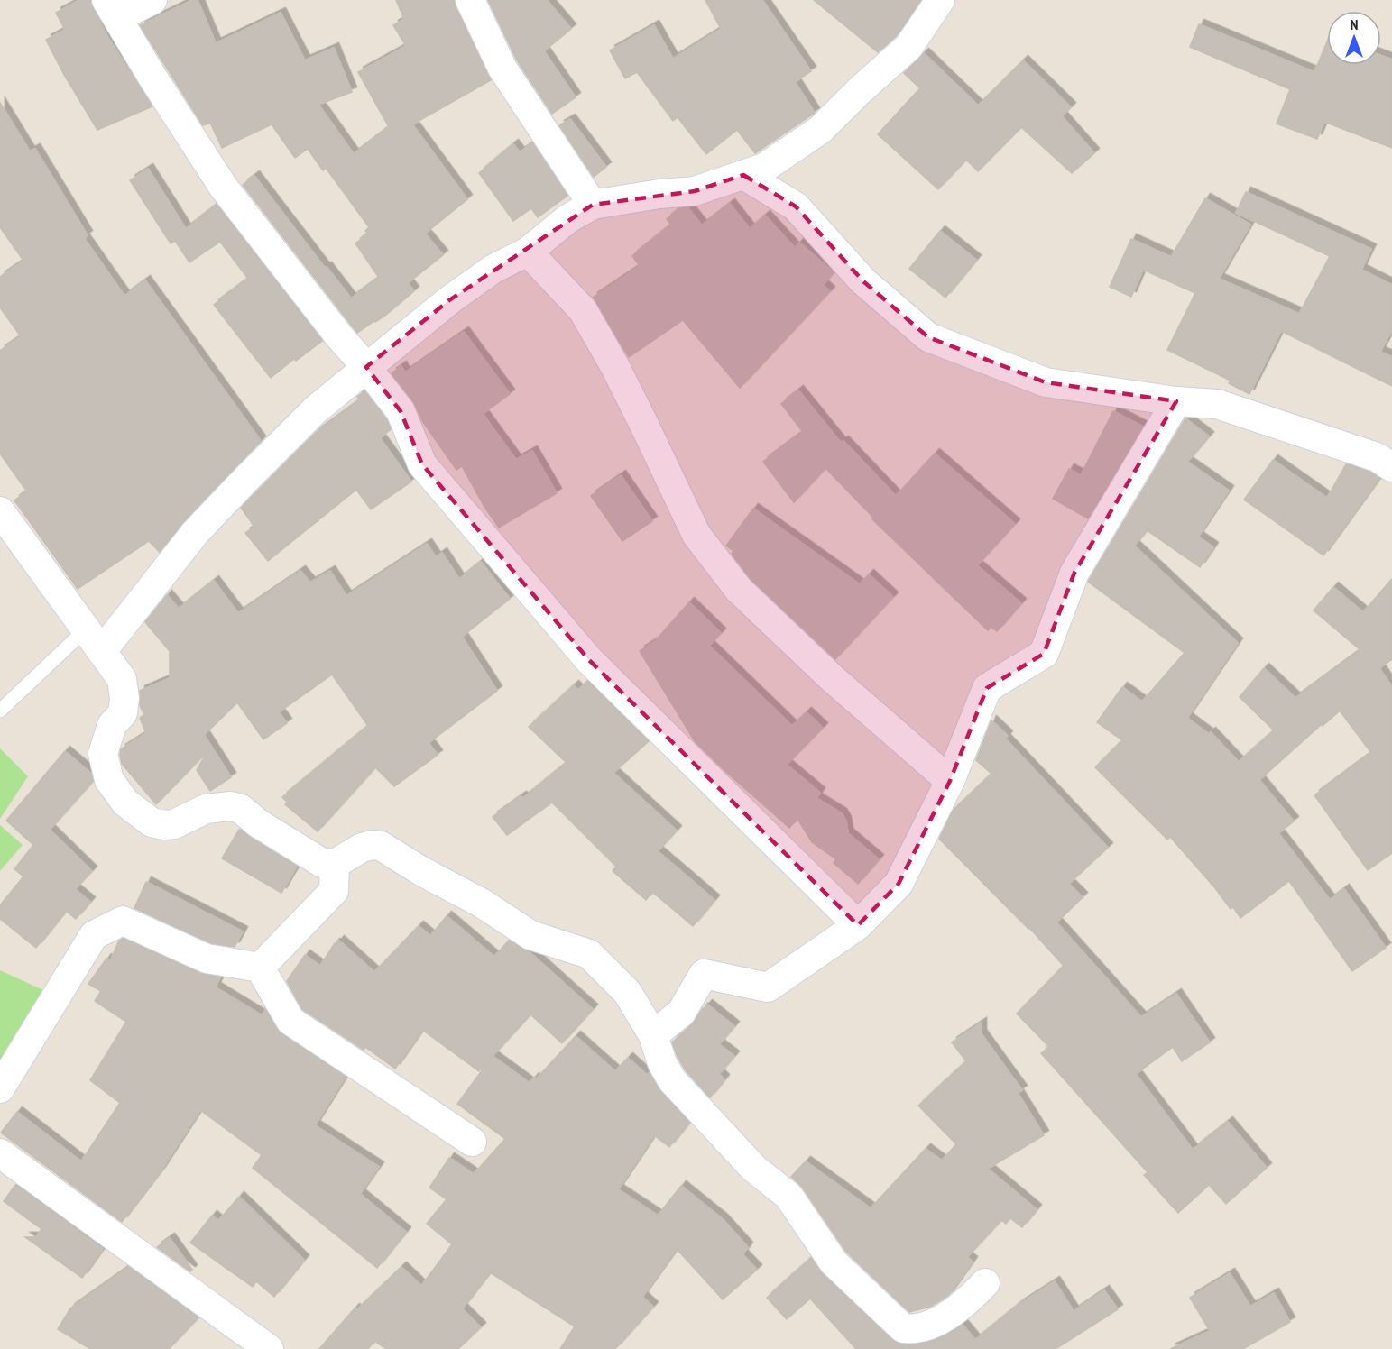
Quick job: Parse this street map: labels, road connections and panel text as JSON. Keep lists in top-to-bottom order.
{
  "north": "top"
}
